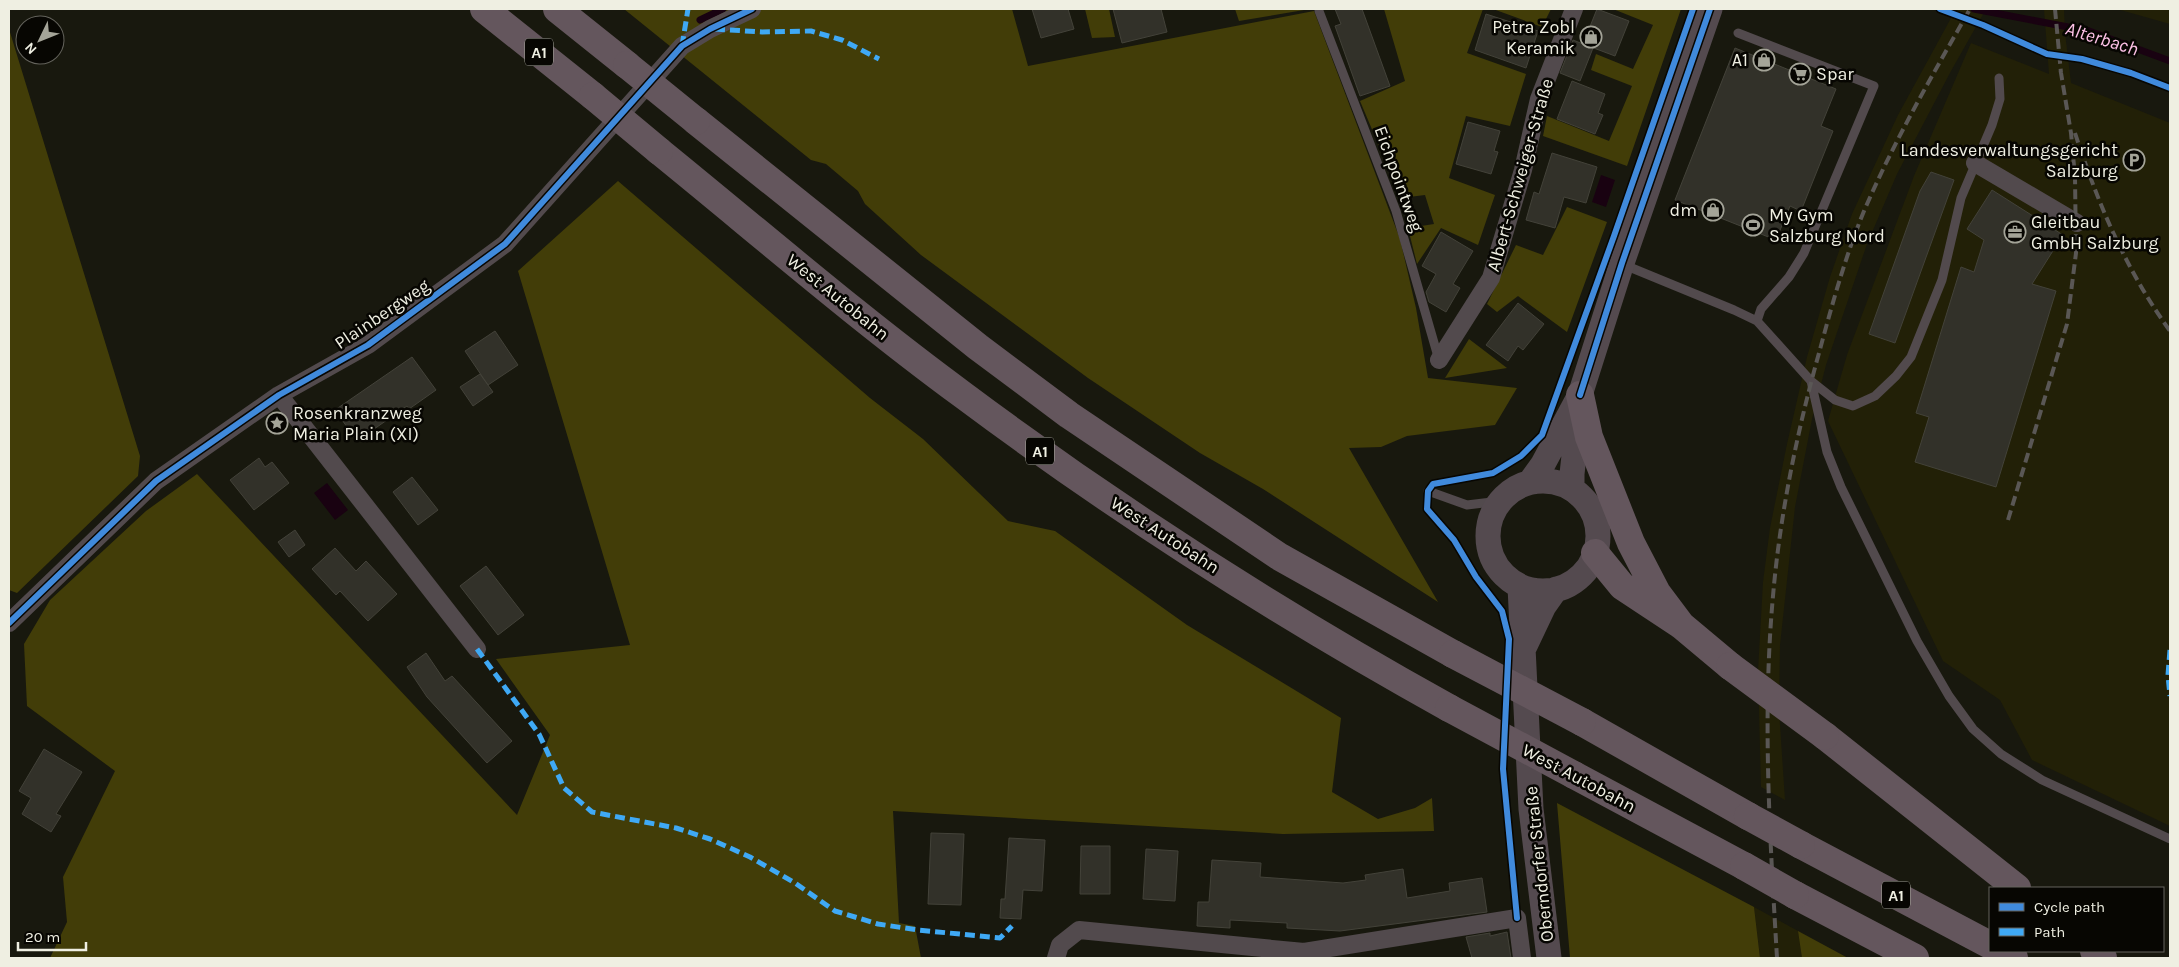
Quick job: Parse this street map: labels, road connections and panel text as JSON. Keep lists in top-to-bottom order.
{
  "streets": {
    "highway": ["A1", "West Autobahn"],
    "main road": ["Oberndorfer Straße"],
    "street": ["Albert-Schweiger-Straße", "Plainbergweg"],
    "lane": ["Eichpointweg"]
  },
  "crossings": [
    ["Albert-Schweiger-Straße", "Eichpointweg"]
  ],
  "water": ["Alterbach"],
  "places": {
    "shop": ["Petra Zobl Keramik", "A1", "dm"],
    "supermarket": ["Spar"],
    "parking": ["Landesverwaltungsgericht Salzburg"],
    "sports": ["My Gym Salzburg Nord"],
    "office": ["Gleitbau GmbH Salzburg"],
    "place": ["Rosenkranzweg Maria Plain (XI)"]
  },
  "legend": ["Cycle path", "Path"],
  "scale_bar": "20 m",
  "north": "bottom left"
}
